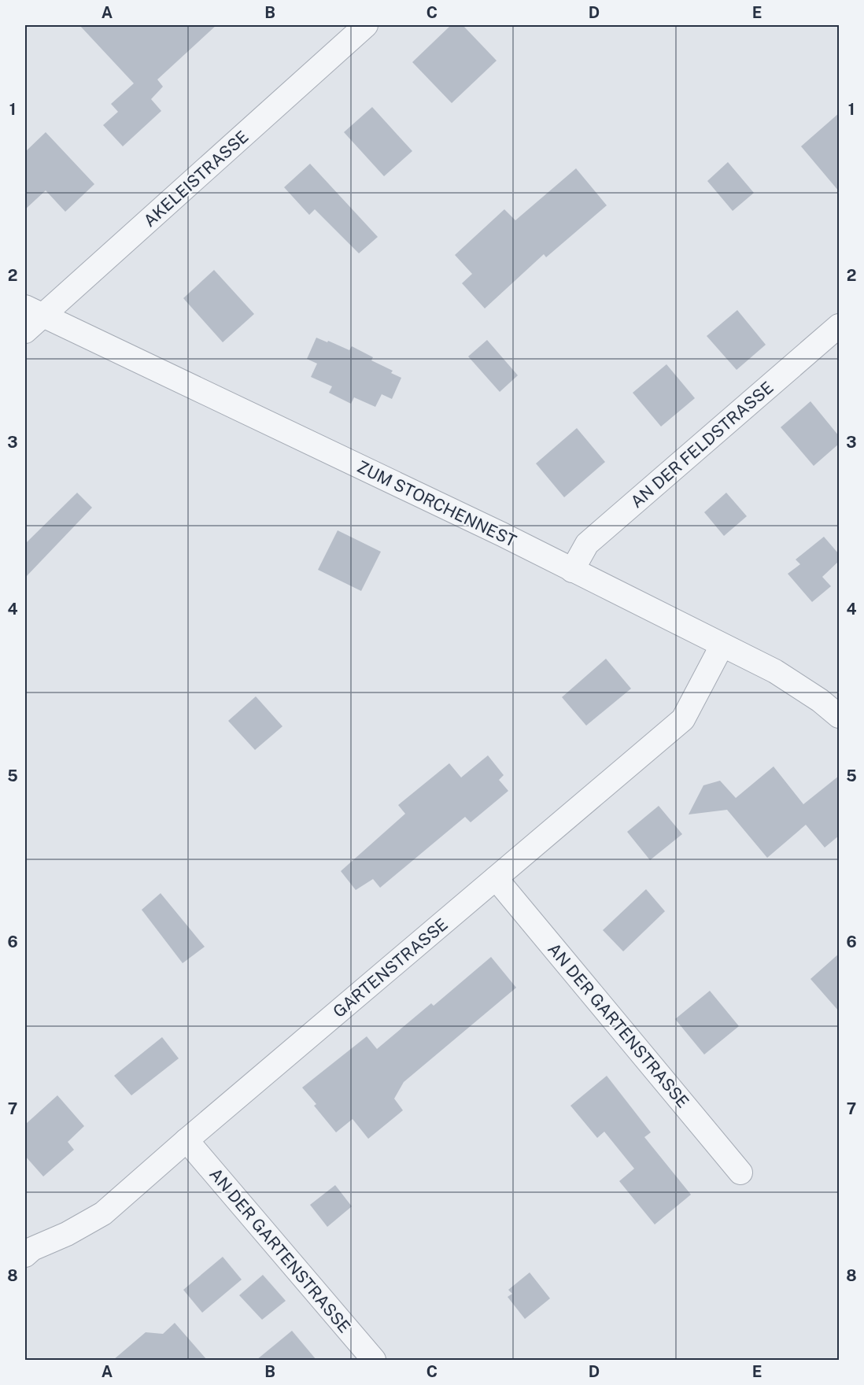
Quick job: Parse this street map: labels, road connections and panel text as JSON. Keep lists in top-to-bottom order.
{
  "streets": {
    "street": [
      "AKELEISTRASSE",
      "AN DER FELDSTRASSE",
      "ZUM STORCHENNEST",
      "GARTENSTRASSE",
      "AN DER GARTENSTRASSE"
    ]
  },
  "crossings": [
    ["AKELEISTRASSE", "ZUM STORCHENNEST"],
    ["AN DER FELDSTRASSE", "ZUM STORCHENNEST"],
    ["ZUM STORCHENNEST", "GARTENSTRASSE"],
    ["GARTENSTRASSE", "AN DER GARTENSTRASSE"]
  ],
  "grid": {
    "columns": [
      "A",
      "B",
      "C",
      "D",
      "E"
    ],
    "rows": [
      "1",
      "2",
      "3",
      "4",
      "5",
      "6",
      "7",
      "8"
    ]
  }
}
